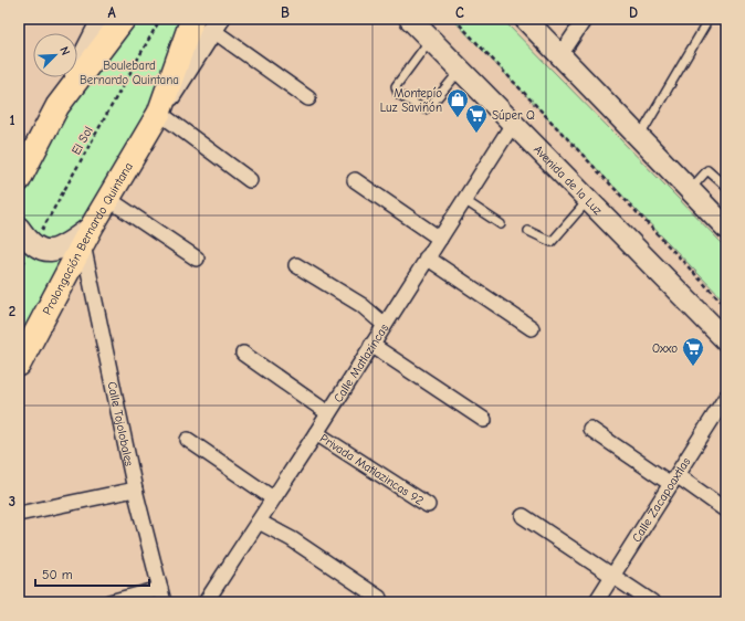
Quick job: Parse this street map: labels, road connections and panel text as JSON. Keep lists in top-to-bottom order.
{
  "streets": {
    "main road": ["Avenida de la Luz", "Prolongación Bernardo Quintana"],
    "street": [
      "Calle Matlazincas",
      "Calle Tojolobales",
      "Privada Matlazincas 92",
      "Calle Zacapoaxtlas"
    ],
    "path": ["El Sol"]
  },
  "crossings": [
    ["Avenida de la Luz", "Calle Matlazincas"],
    ["Prolongación Bernardo Quintana", "Calle Tojolobales"],
    ["Calle Matlazincas", "Privada Matlazincas 92"]
  ],
  "parks": ["Boulebard Bernardo Quintana"],
  "places": {
    "shop": ["Montepío Luz Saviñón"],
    "supermarket": ["Súper Q", "Oxxo"]
  },
  "scale_bar": "50 m",
  "north": "top right",
  "grid": {
    "columns": [
      "A",
      "B",
      "C",
      "D"
    ],
    "rows": ["1", "2", "3"]
  }
}
